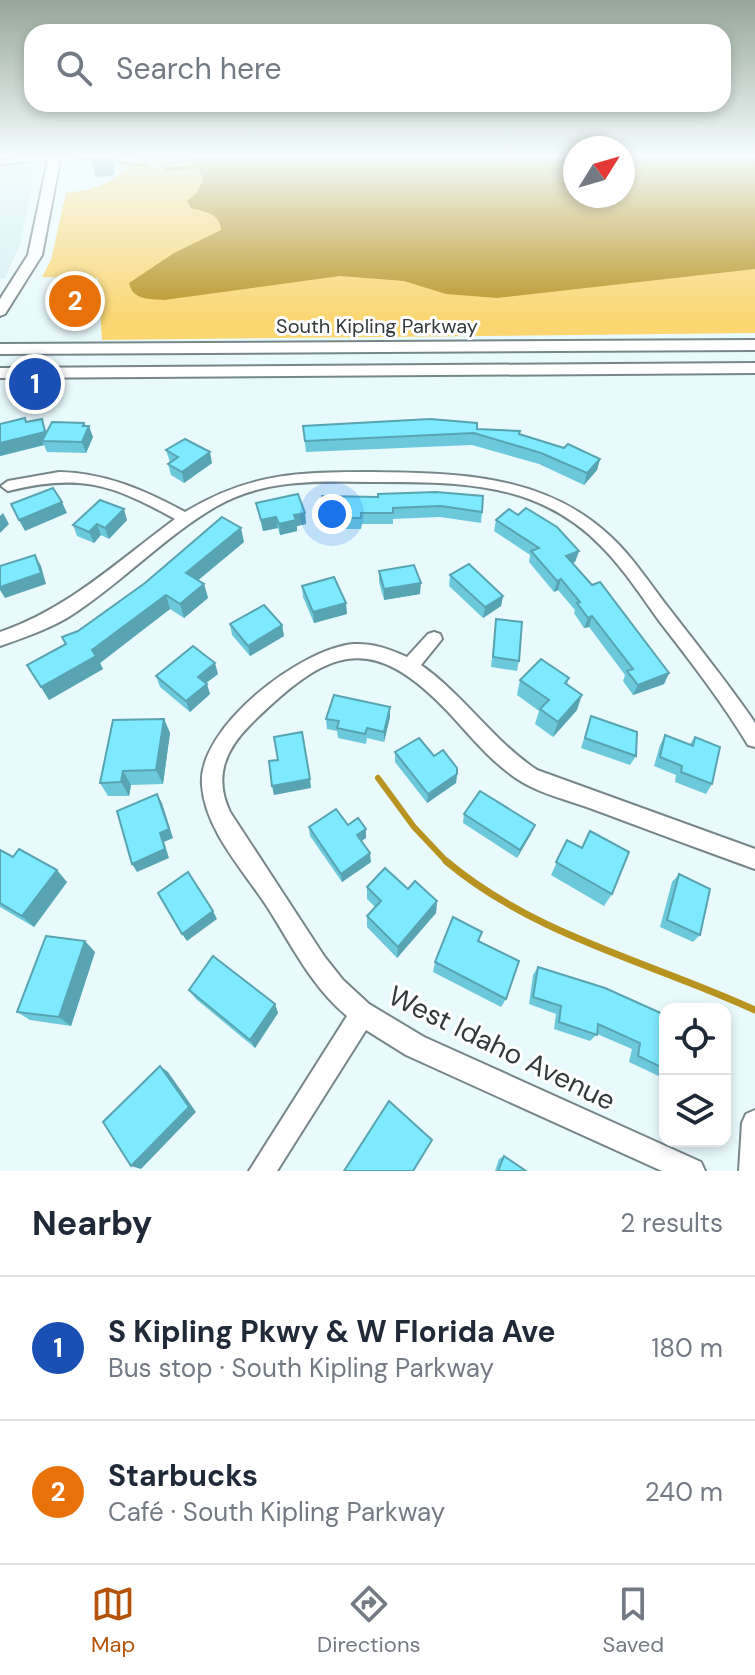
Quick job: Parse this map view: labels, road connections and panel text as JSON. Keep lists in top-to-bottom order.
{
  "streets": {
    "main road": ["South Kipling Parkway"],
    "street": ["West Idaho Avenue"]
  },
  "north": "top right",
  "page": {
    "search": "Search here",
    "pins": ["2", "1"],
    "heading": ["Nearby", "2 results"],
    "list": [
      {
        "mark": "1",
        "name": "S Kipling Pkwy & W Florida Ave",
        "note": "Bus stop · South Kipling Parkway",
        "value": "180 m"
      },
      {
        "mark": "2",
        "name": "Starbucks",
        "note": "Café · South Kipling Parkway",
        "value": "240 m"
      }
    ],
    "nav": ["Map", "Directions", "Saved"]
  }
}
